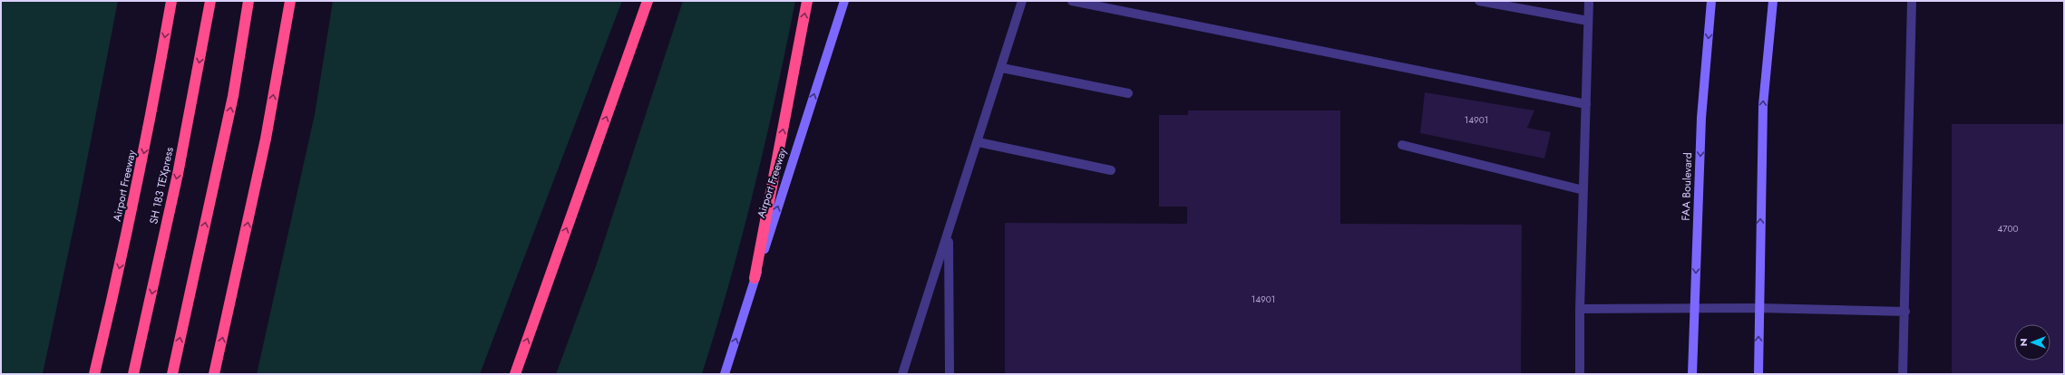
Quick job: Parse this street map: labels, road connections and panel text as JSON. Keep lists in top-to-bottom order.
{
  "streets": {
    "highway": ["Airport Freeway", "SH 183 TEXpress"],
    "street": ["FAA Boulevard"]
  },
  "house_numbers": ["14901", "4700", "14901"],
  "north": "left"
}
